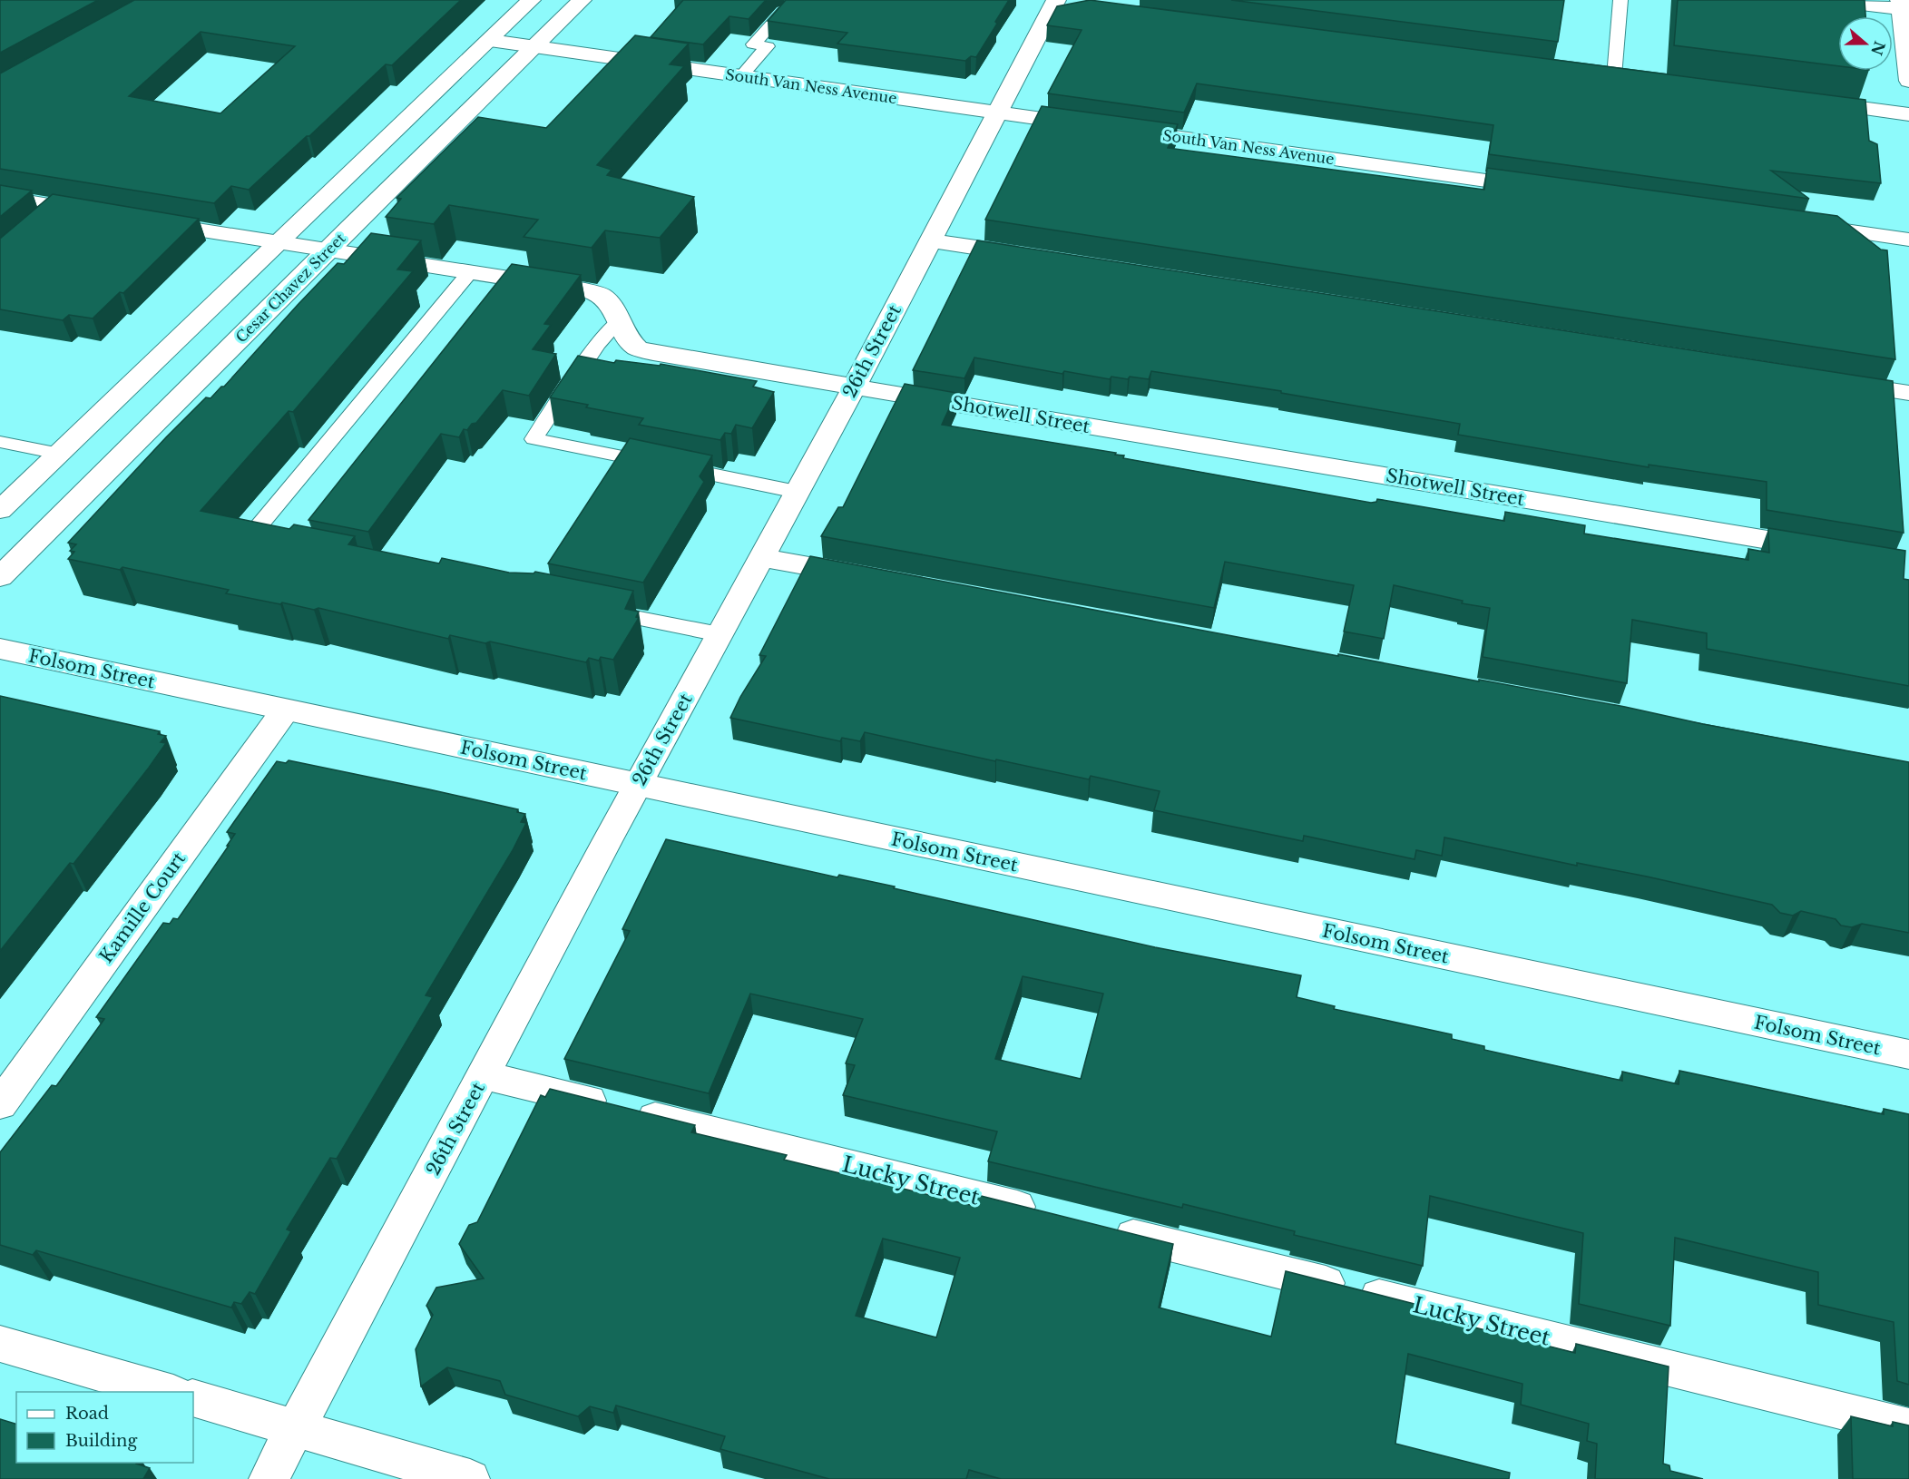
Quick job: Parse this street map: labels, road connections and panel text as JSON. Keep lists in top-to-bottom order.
{
  "streets": {
    "street": [
      "South Van Ness Avenue",
      "Cesar Chavez Street",
      "26th Street",
      "Shotwell Street",
      "Folsom Street",
      "Kamille Court",
      "Lucky Street"
    ]
  },
  "crossings": [
    ["South Van Ness Avenue", "Cesar Chavez Street"],
    ["South Van Ness Avenue", "26th Street"],
    ["Cesar Chavez Street", "Shotwell Street"],
    ["26th Street", "Shotwell Street"],
    ["26th Street", "Folsom Street"],
    ["26th Street", "Lucky Street"],
    ["Folsom Street", "Kamille Court"]
  ],
  "legend": ["Road", "Building"],
  "north": "right"
}
